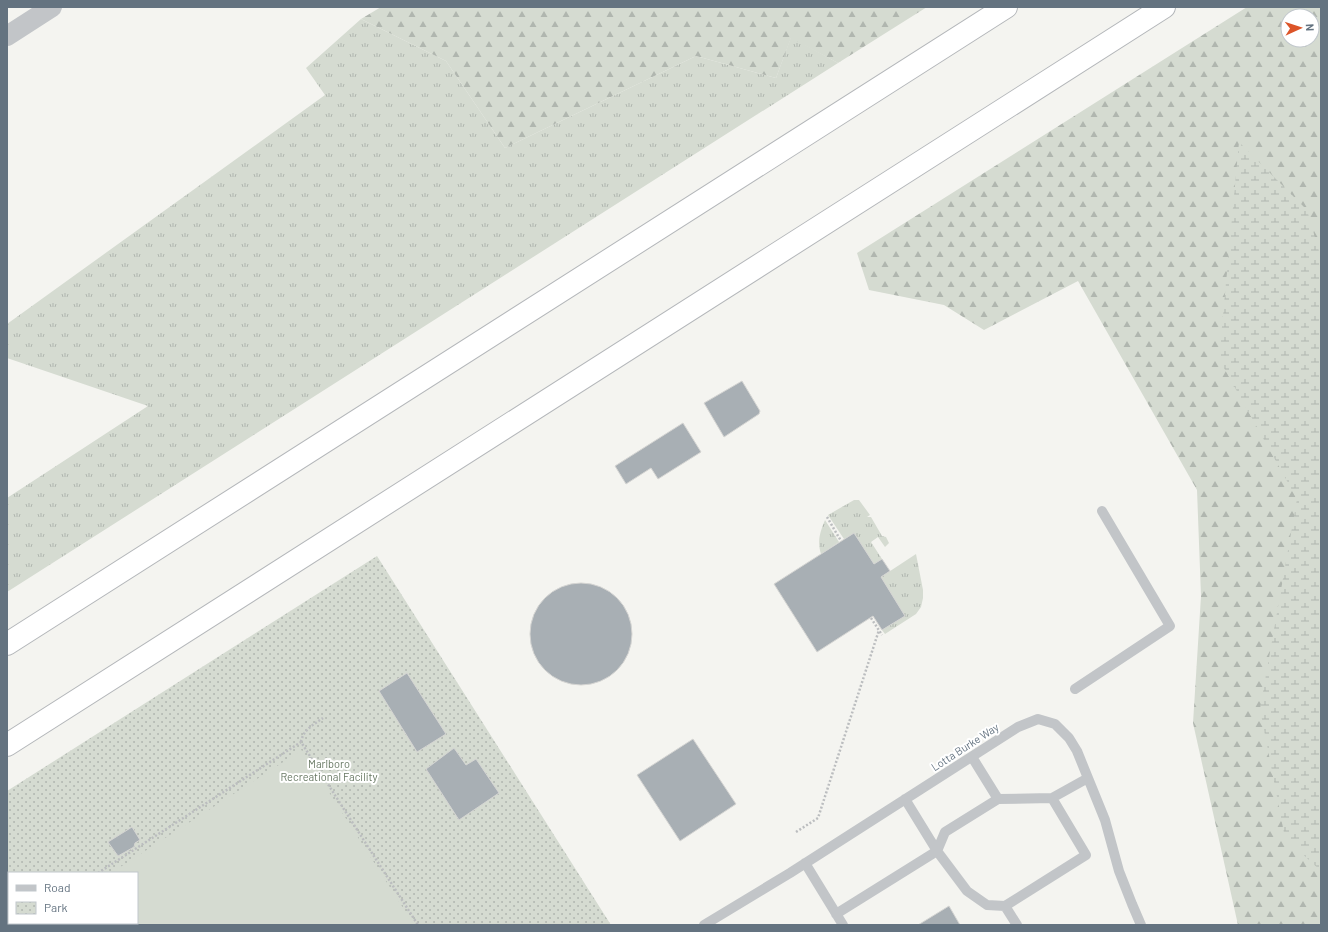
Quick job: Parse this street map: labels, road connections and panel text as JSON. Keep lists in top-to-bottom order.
{
  "streets": {
    "lane": ["Lotta Burke Way"]
  },
  "parks": ["Marlboro Recreational Facility"],
  "legend": ["Road", "Park"],
  "north": "right"
}
